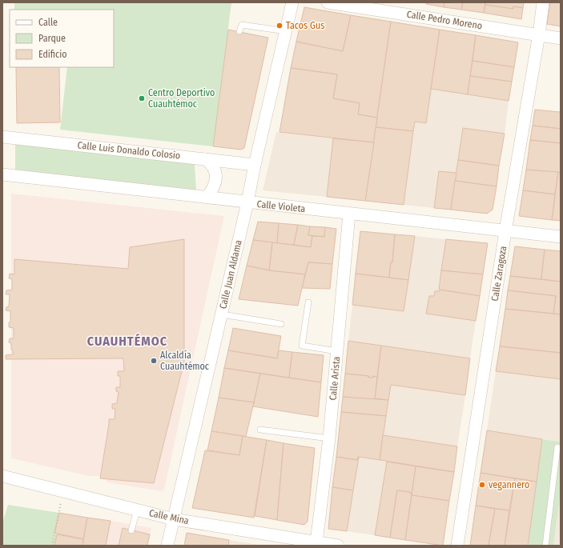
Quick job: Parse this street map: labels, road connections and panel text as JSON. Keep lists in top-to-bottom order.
{
  "streets": {
    "street": [
      "Calle Pedro Moreno",
      "Calle Luis Donaldo Colosio",
      "Calle Violeta",
      "Calle Zaragoza",
      "Calle Juan Aldama",
      "Calle Arista",
      "Calle Mina"
    ]
  },
  "crossings": [
    ["Calle Pedro Moreno", "Calle Zaragoza"],
    ["Calle Luis Donaldo Colosio", "Calle Juan Aldama"],
    ["Calle Violeta", "Calle Zaragoza"],
    ["Calle Violeta", "Calle Juan Aldama"],
    ["Calle Violeta", "Calle Arista"],
    ["Calle Juan Aldama", "Calle Mina"],
    ["Calle Arista", "Calle Mina"]
  ],
  "districts": ["CUAUHTÉMOC"],
  "places": [
    "Tacos Gus",
    "Centro Deportivo Cuauhtémoc",
    "Alcaldía Cuauhtémoc",
    "vegannero"
  ],
  "legend": ["Calle", "Parque", "Edificio"]
}
